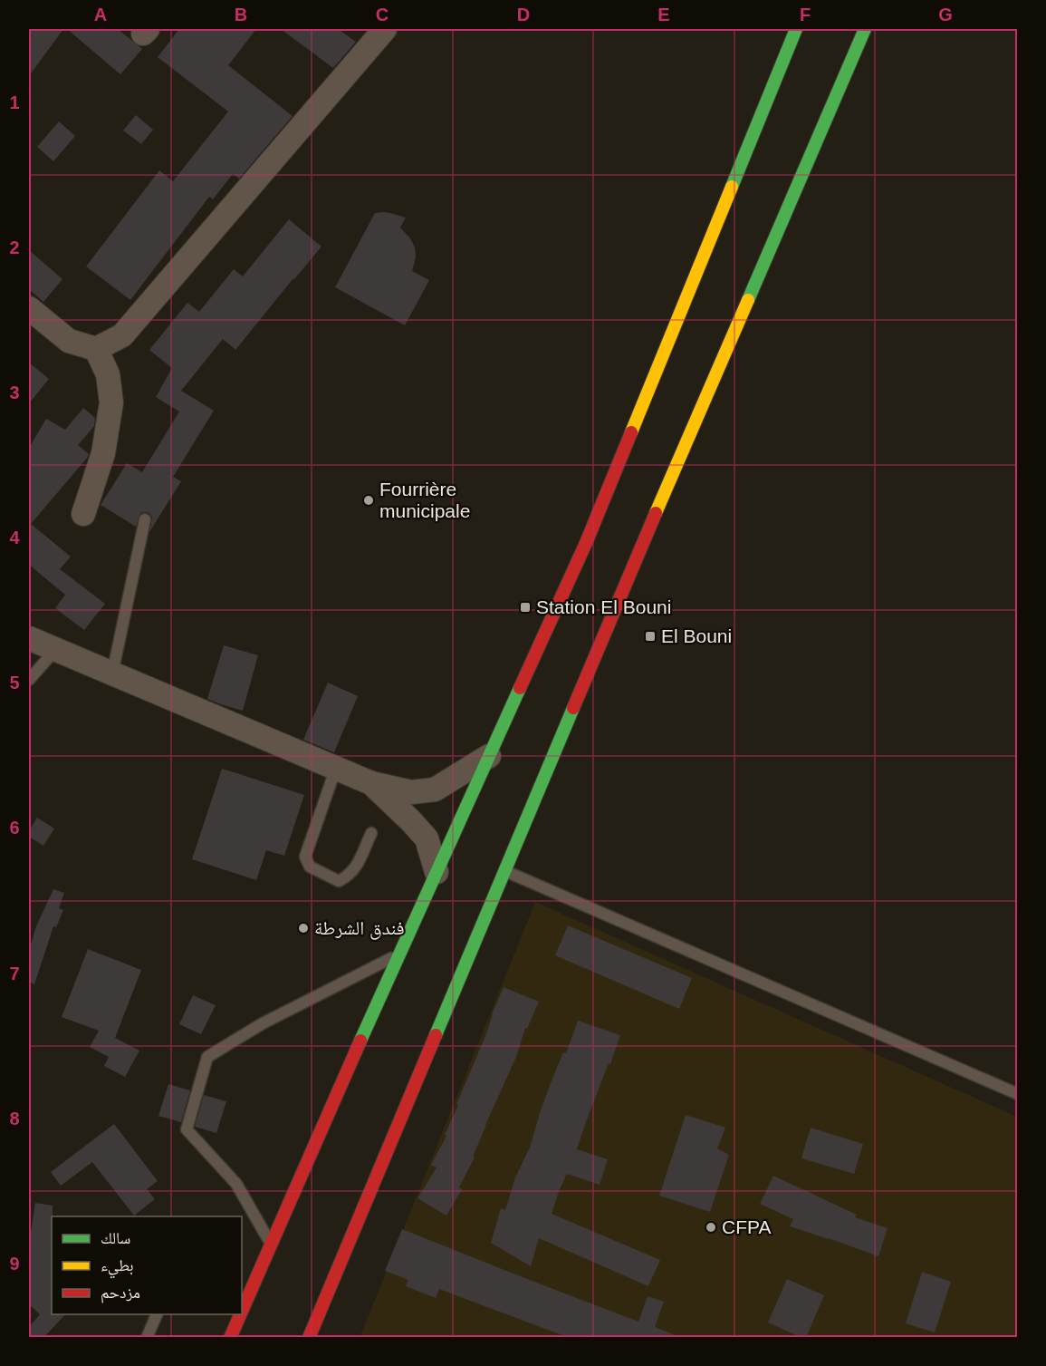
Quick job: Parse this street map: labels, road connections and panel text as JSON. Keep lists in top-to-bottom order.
{
  "places": {
    "other": ["Fourrière municipale", "فندق الشرطة", "CFPA"],
    "transit": ["Station El Bouni", "El Bouni"]
  },
  "legend": ["سالك", "بطيء", "مزدحم"],
  "grid": {
    "columns": [
      "A",
      "B",
      "C",
      "D",
      "E",
      "F",
      "G"
    ],
    "rows": [
      "1",
      "2",
      "3",
      "4",
      "5",
      "6",
      "7",
      "8",
      "9"
    ]
  }
}
